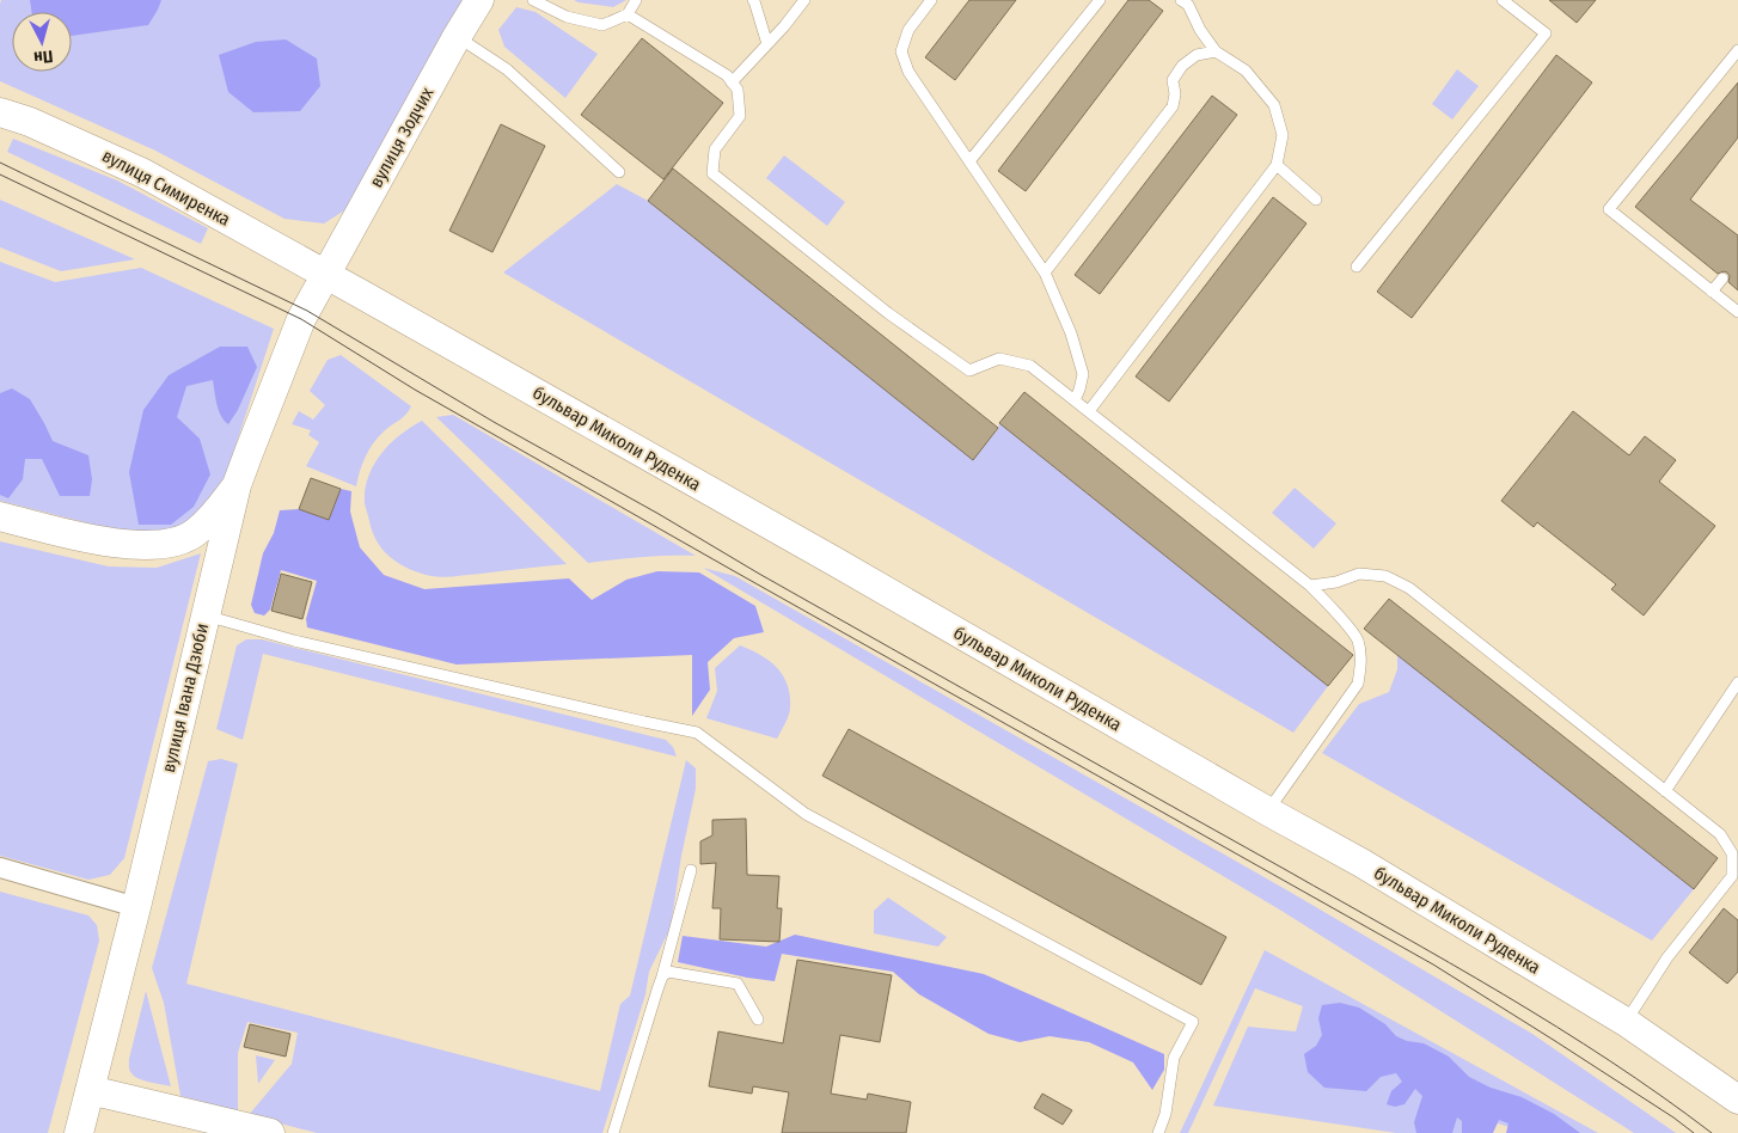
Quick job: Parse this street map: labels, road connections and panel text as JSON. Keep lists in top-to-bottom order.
{
  "streets": {
    "street": [
      "вулиця Зодчих",
      "вулиця Симиренка",
      "бульвар Миколи Руденка",
      "вулиця Івана Дзюби"
    ]
  },
  "crossings": [
    ["вулиця Зодчих", "вулиця Симиренка"],
    ["вулиця Зодчих", "бульвар Миколи Руденка"],
    ["вулиця Зодчих", "вулиця Івана Дзюби"],
    ["вулиця Симиренка", "бульвар Миколи Руденка"],
    ["вулиця Симиренка", "вулиця Івана Дзюби"],
    ["бульвар Миколи Руденка", "вулиця Івана Дзюби"]
  ],
  "north": "bottom"
}
